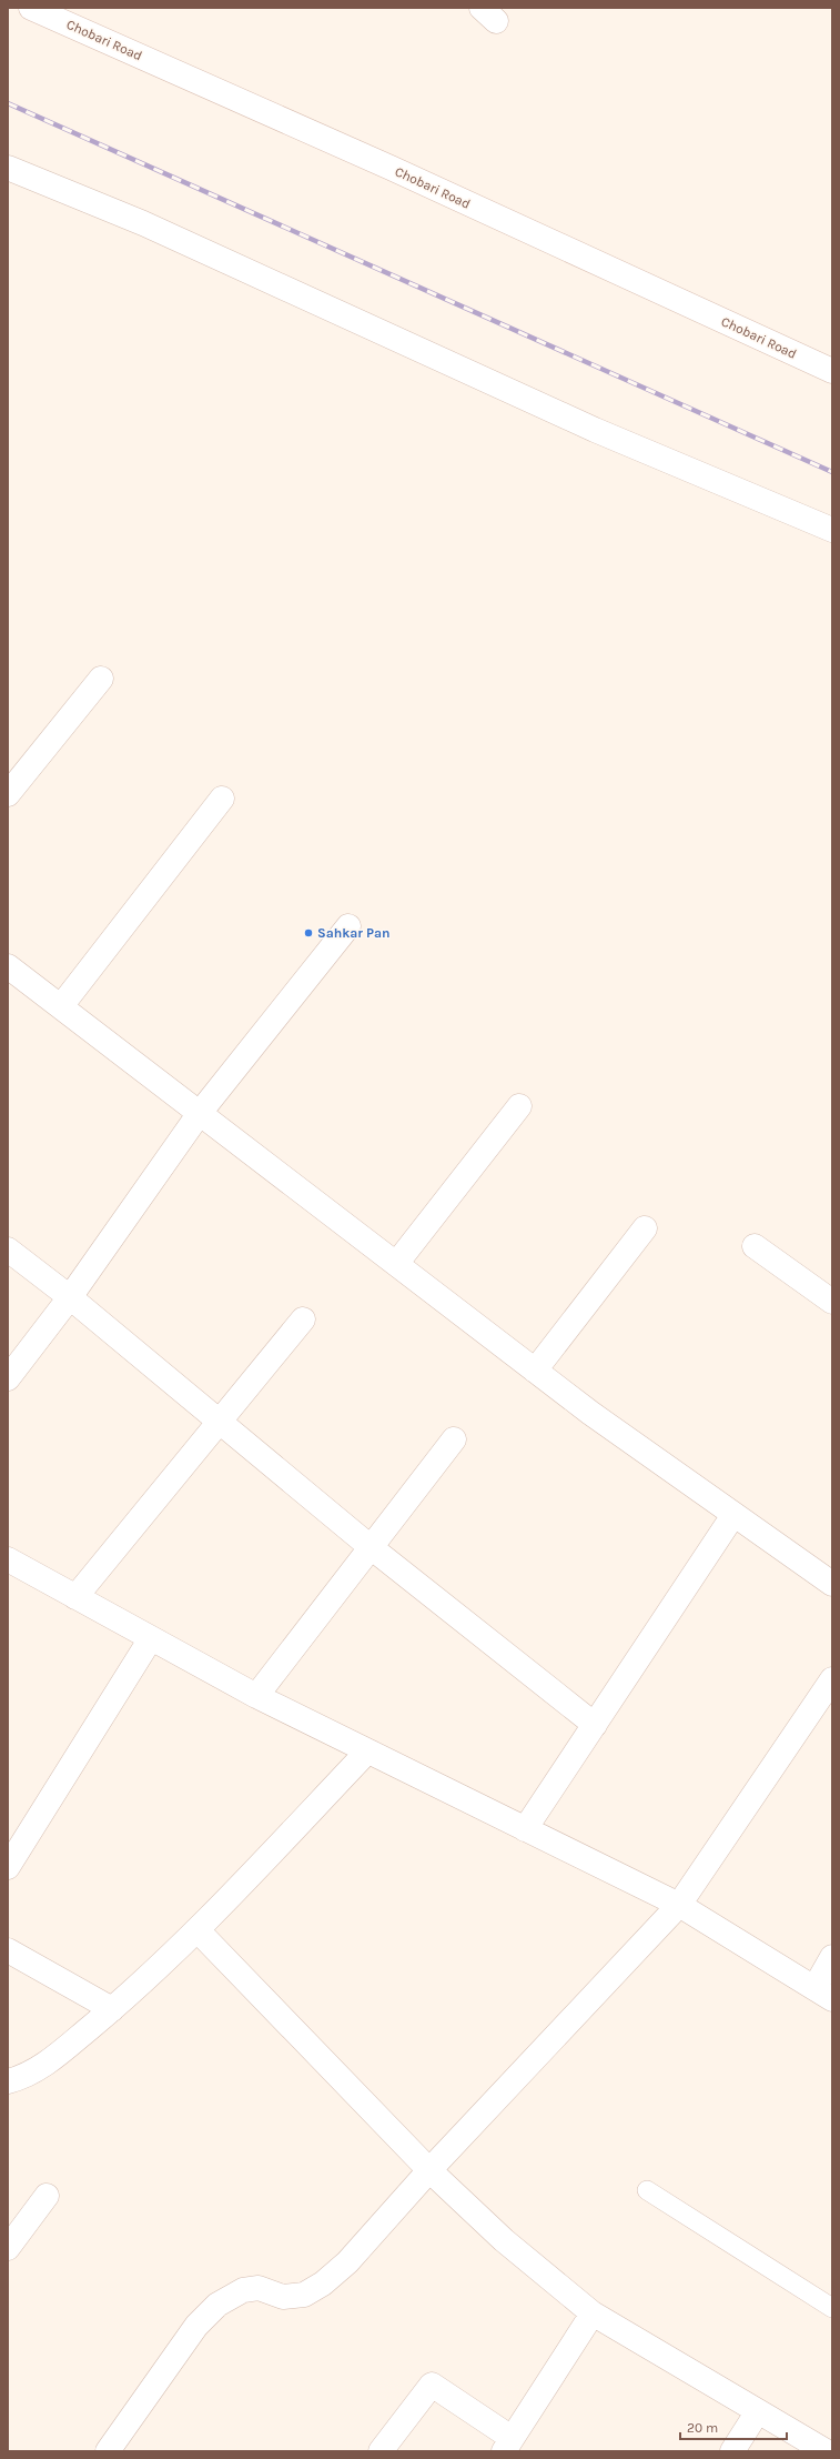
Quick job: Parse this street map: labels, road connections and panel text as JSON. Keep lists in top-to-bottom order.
{
  "streets": {
    "street": ["Chobari Road"]
  },
  "places": ["Sahkar Pan"],
  "scale_bar": "20 m"
}
